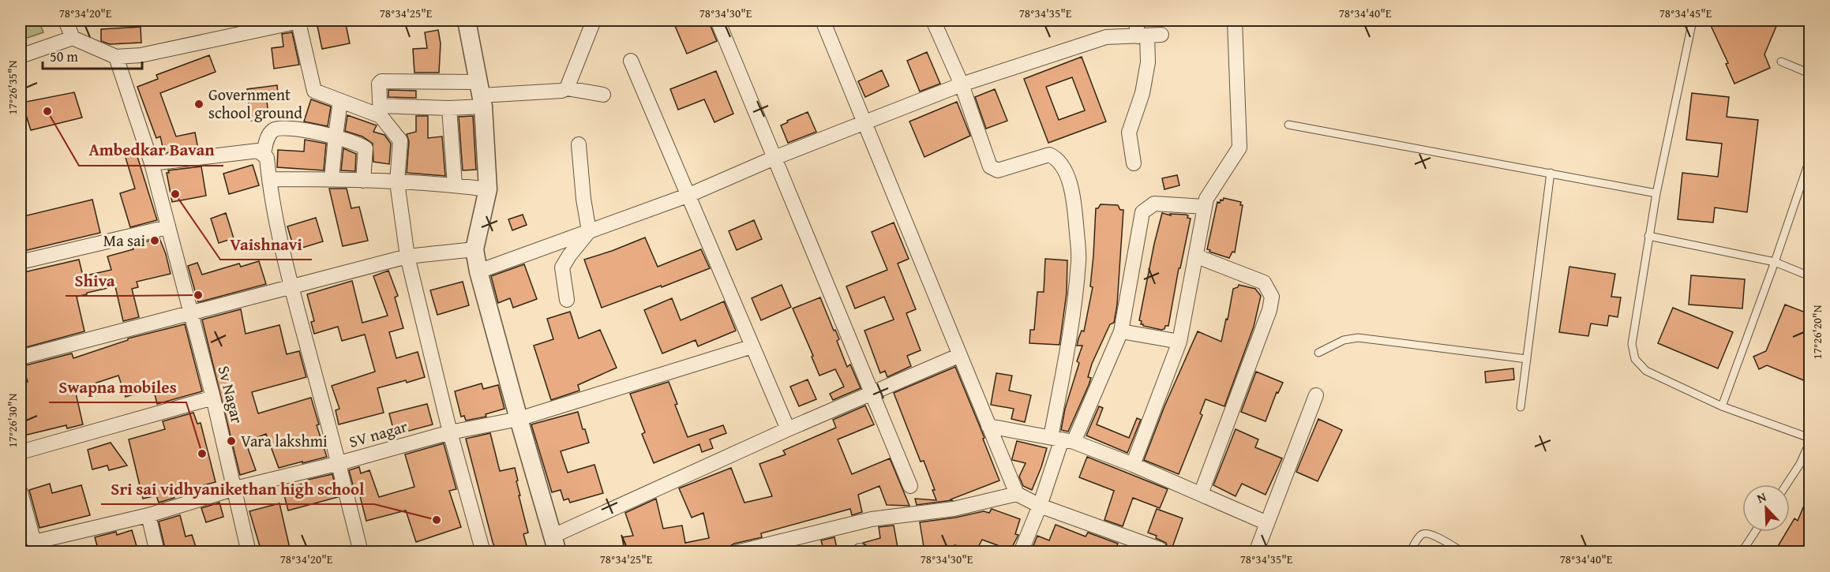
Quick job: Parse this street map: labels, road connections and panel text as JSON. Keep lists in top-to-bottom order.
{
  "streets": {
    "street": ["Sv Nagar", "SV nagar"]
  },
  "crossings": [
    ["Sv Nagar", "SV nagar"]
  ],
  "places": [
    "Government school ground",
    "Ambedkar Bavan",
    "Vaishnavi",
    "Ma sai",
    "Shiva",
    "Vara lakshmi",
    "Swapna mobiles",
    "Sri sai vidhyanikethan high school"
  ],
  "scale_bar": "50 m",
  "north": "top left",
  "coordinates": [
    "78°34'20\"E",
    "78°34'25\"E",
    "78°34'30\"E",
    "78°34'35\"E",
    "78°34'40\"E",
    "78°34'45\"E",
    "17°26'35\"N",
    "17°26'20\"N",
    "17°26'30\"N"
  ]
}
